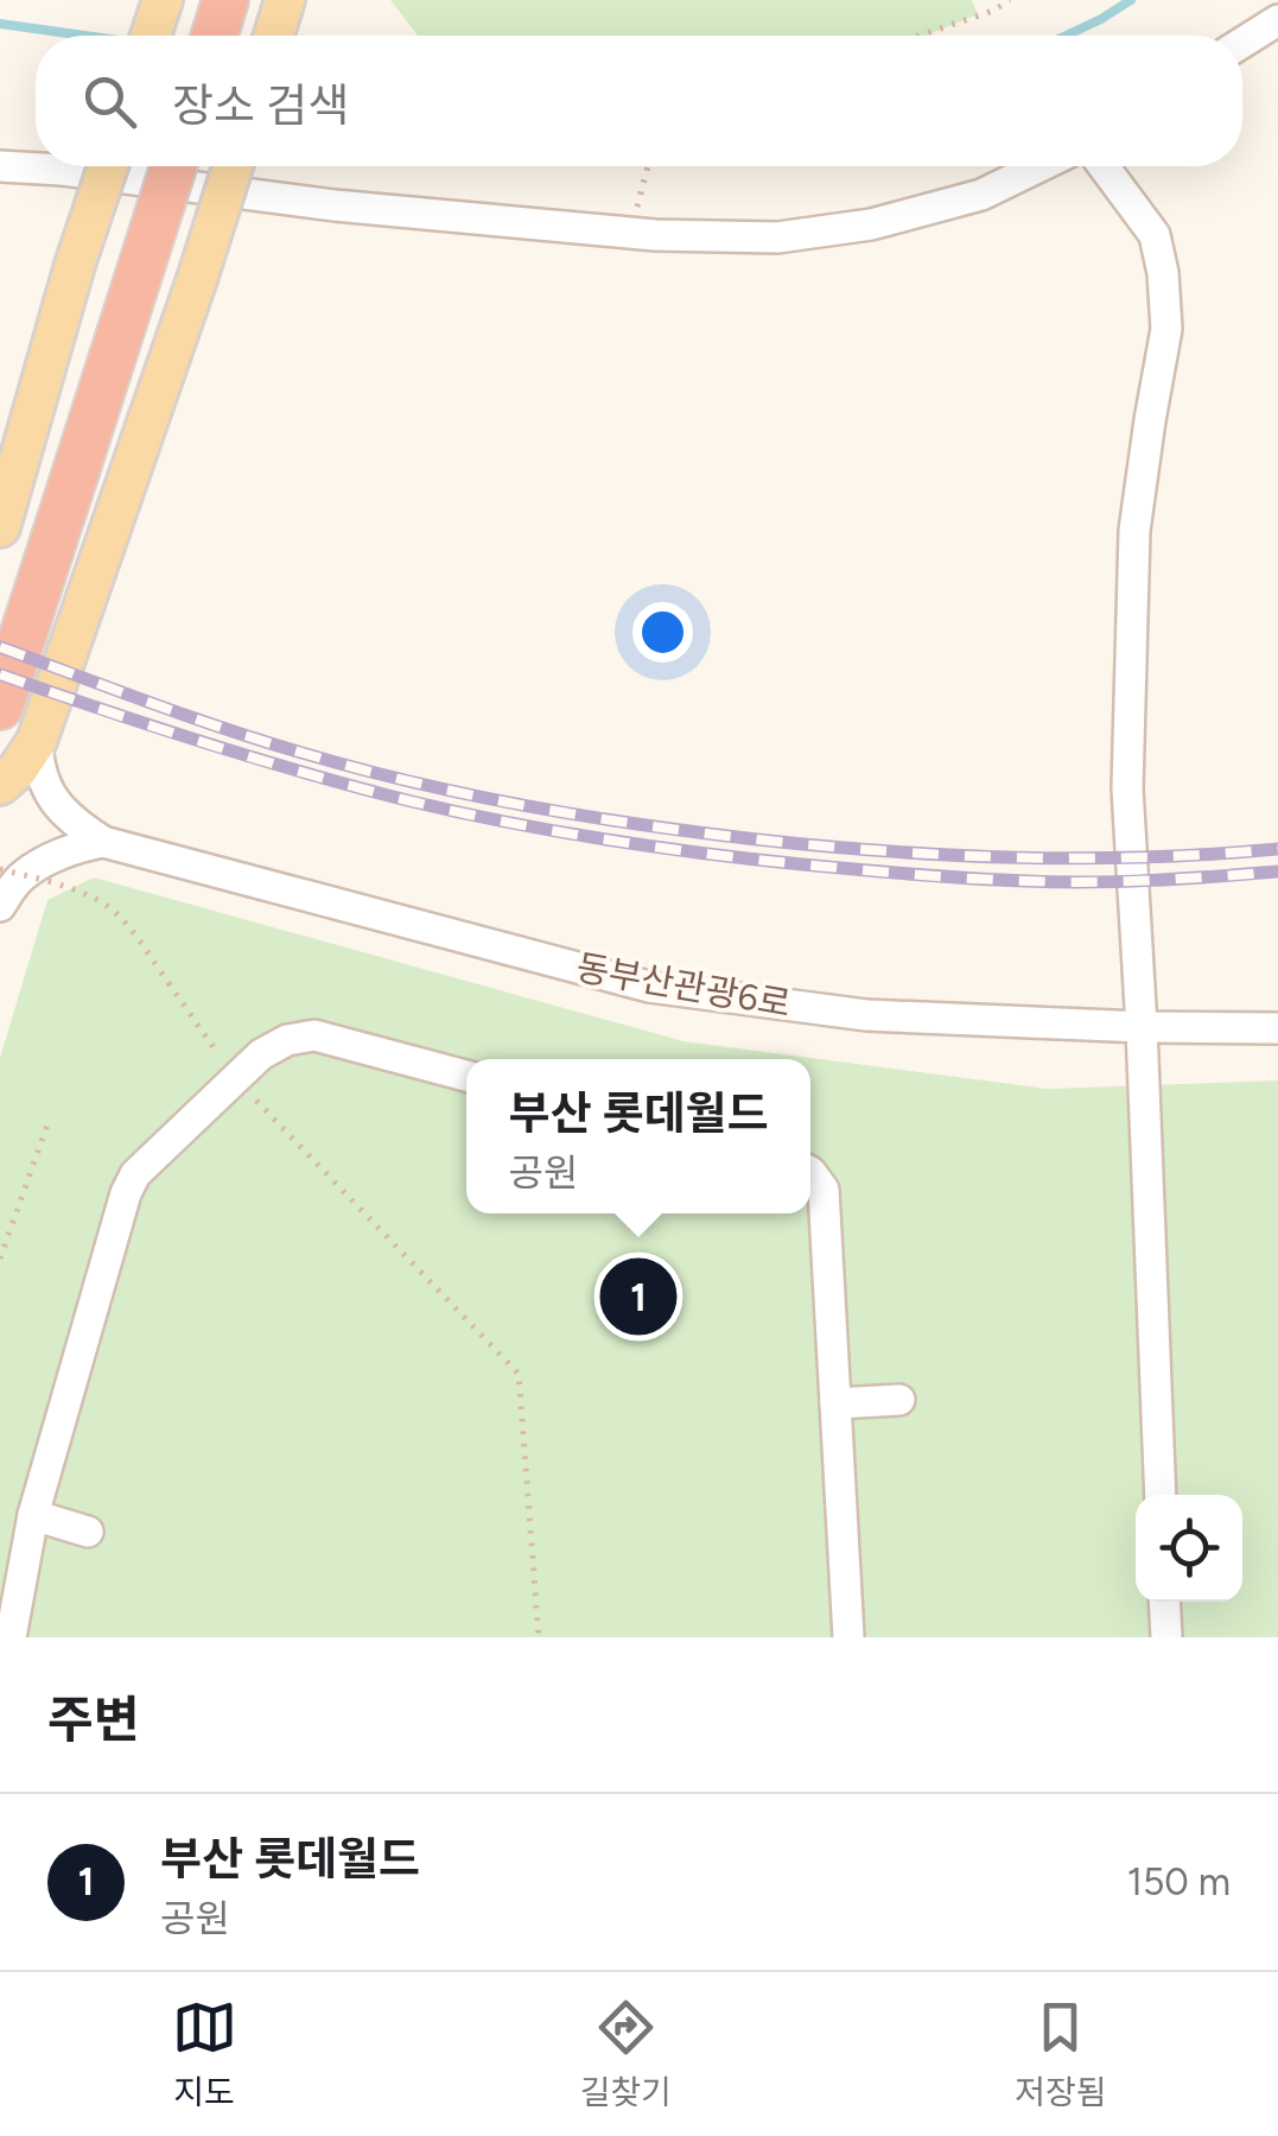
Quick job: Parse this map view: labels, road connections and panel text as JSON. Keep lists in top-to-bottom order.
{
  "streets": {
    "street": ["동부산관광6로"]
  },
  "page": {
    "search": "장소 검색",
    "popup": ["부산 롯데월드", "공원"],
    "pins": "1",
    "heading": "주변",
    "list": [
      {
        "mark": "1",
        "name": "부산 롯데월드",
        "note": "공원",
        "value": "150 m"
      }
    ],
    "nav": ["지도", "길찾기", "저장됨"]
  }
}
